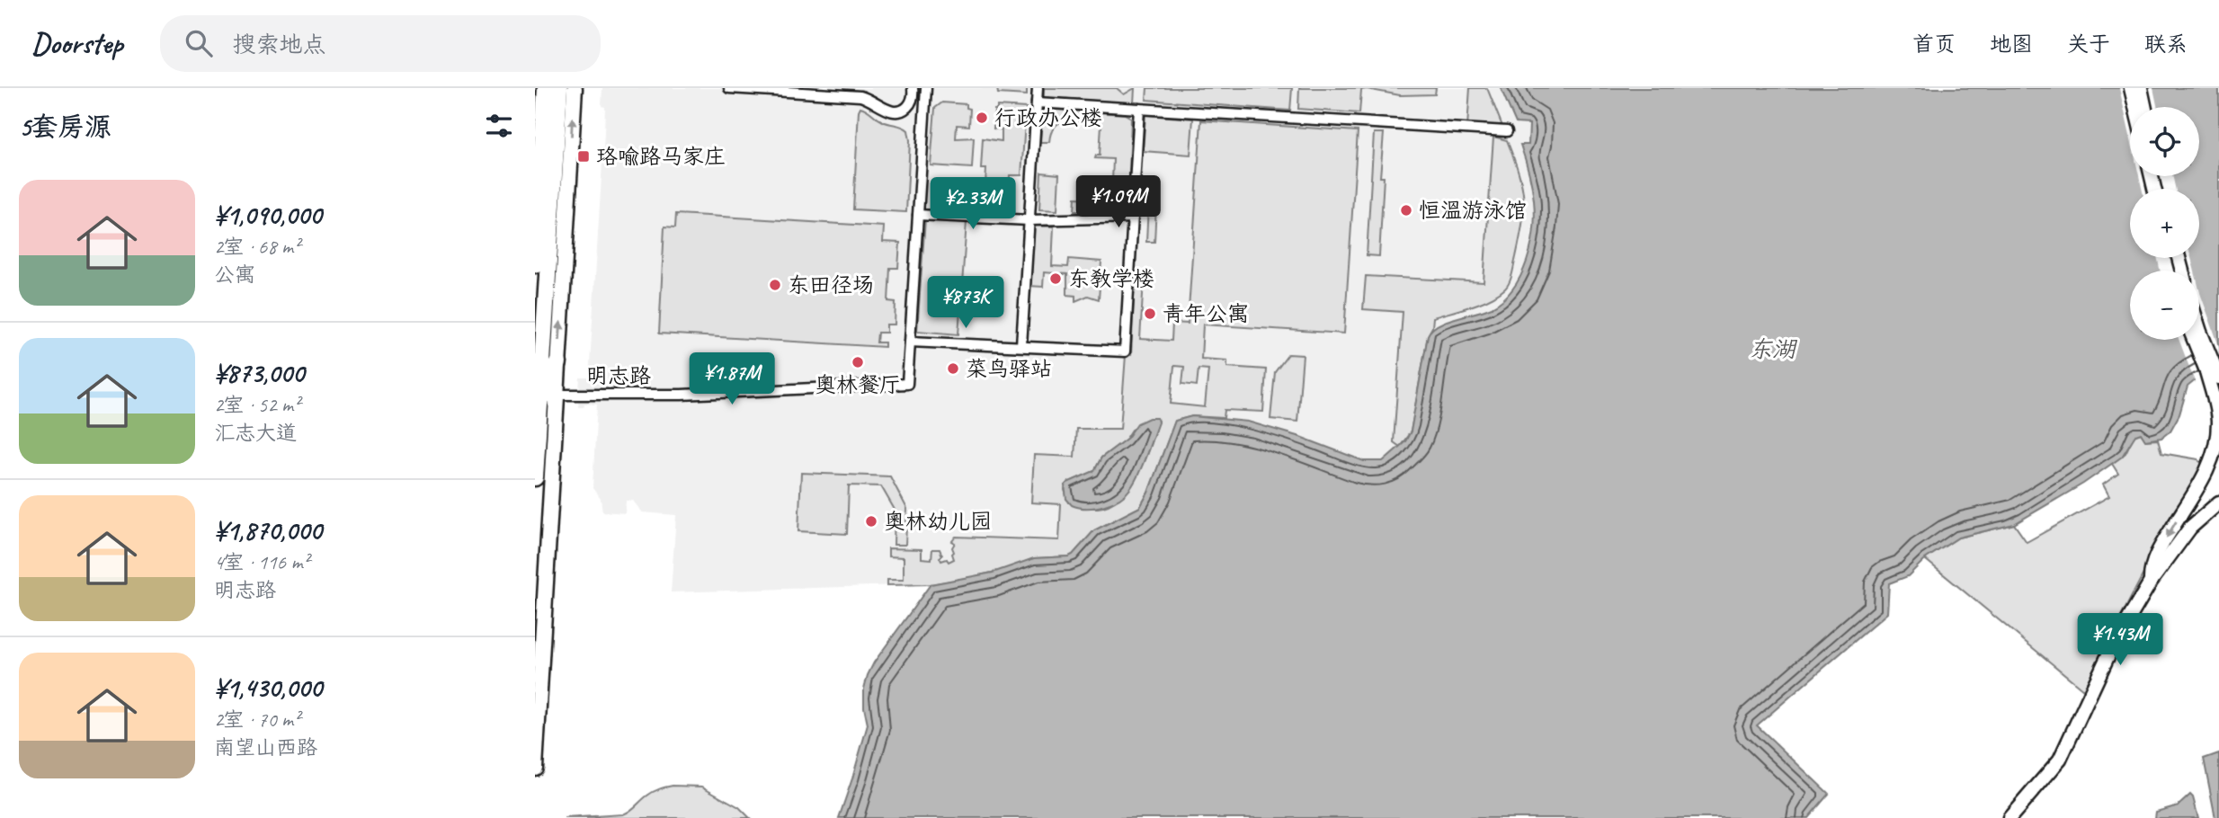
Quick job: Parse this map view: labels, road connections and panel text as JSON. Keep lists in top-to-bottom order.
{
  "streets": {
    "street": ["明志路"]
  },
  "water": ["东湖"],
  "places": {
    "other": [
      "行政办公楼",
      "恒温游泳馆",
      "东教学楼",
      "东田径场",
      "青年公寓",
      "奥林餐厅",
      "菜鸟驿站",
      "奥林幼儿园"
    ],
    "transit": ["珞喻路马家庄"]
  },
  "page": {
    "header": "Doorstep",
    "search": "搜索地点",
    "nav": [
      "首页",
      "地图",
      "关于",
      "联系"
    ],
    "heading": "5套房源",
    "map_buttons": ["+", "−"],
    "list": [
      {
        "name": "¥1,090,000",
        "note": "2室 · 68 m² · 公寓"
      },
      {
        "name": "¥873,000",
        "note": "2室 · 52 m² · 汇志大道"
      },
      {
        "name": "¥1,870,000",
        "note": "4室 · 116 m² · 明志路"
      },
      {
        "name": "¥1,430,000",
        "note": "2室 · 70 m² · 南望山西路"
      }
    ],
    "price": [
      "¥1.09M",
      "¥2.33M",
      "¥873K",
      "¥1.87M",
      "¥1.43M"
    ]
  }
}
